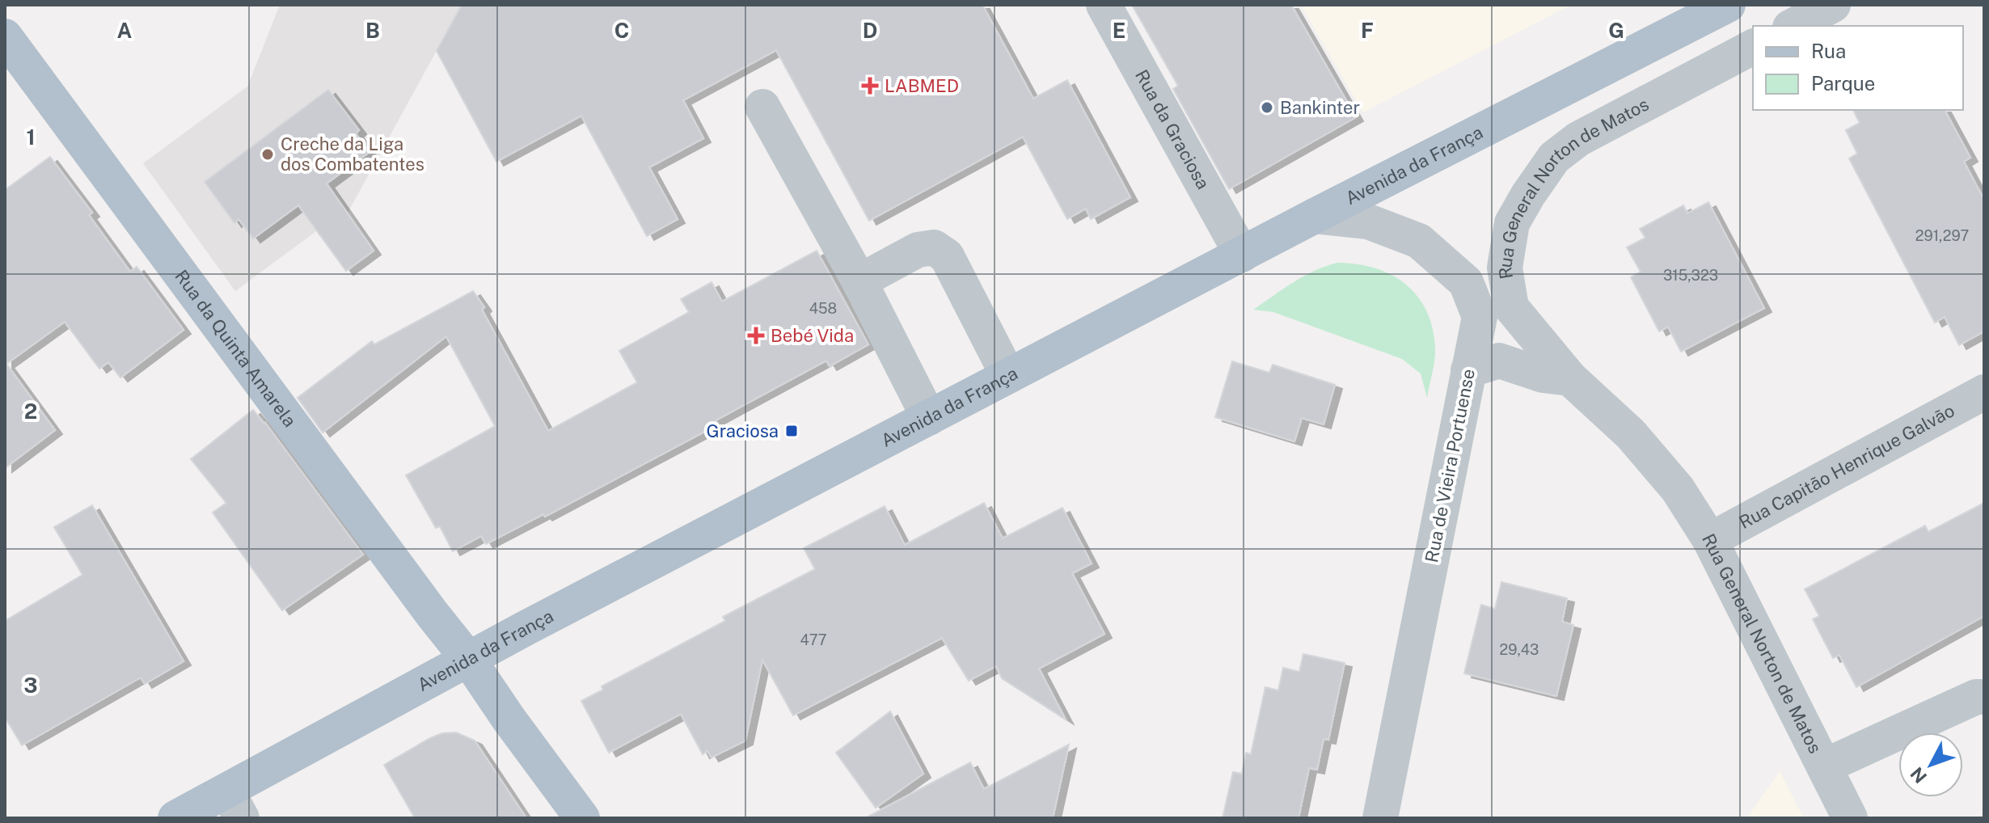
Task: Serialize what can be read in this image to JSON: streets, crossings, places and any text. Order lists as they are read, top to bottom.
{
  "streets": {
    "main road": ["Avenida da França", "Rua da Quinta Amarela"],
    "street": [
      "Rua da Graciosa",
      "Rua General Norton de Matos",
      "Rua de Vieira Portuense",
      "Rua Capitão Henrique Galvão"
    ]
  },
  "crossings": [
    ["Rua da Graciosa", "Avenida da França"],
    ["Avenida da França", "Rua da Quinta Amarela"],
    ["Avenida da França", "Rua de Vieira Portuense"],
    ["Rua General Norton de Matos", "Rua Capitão Henrique Galvão"]
  ],
  "places": {
    "health": ["LABMED", "Bebé Vida"],
    "other": ["Bankinter", "Creche da Liga dos Combatentes"],
    "transit": ["Graciosa"]
  },
  "house_numbers": [
    "291,297",
    "315,323",
    "458",
    "477",
    "29,43"
  ],
  "legend": ["Rua", "Parque"],
  "north": "bottom left",
  "grid": {
    "columns": [
      "A",
      "B",
      "C",
      "D",
      "E",
      "F",
      "G"
    ],
    "rows": ["1", "2", "3"]
  }
}
